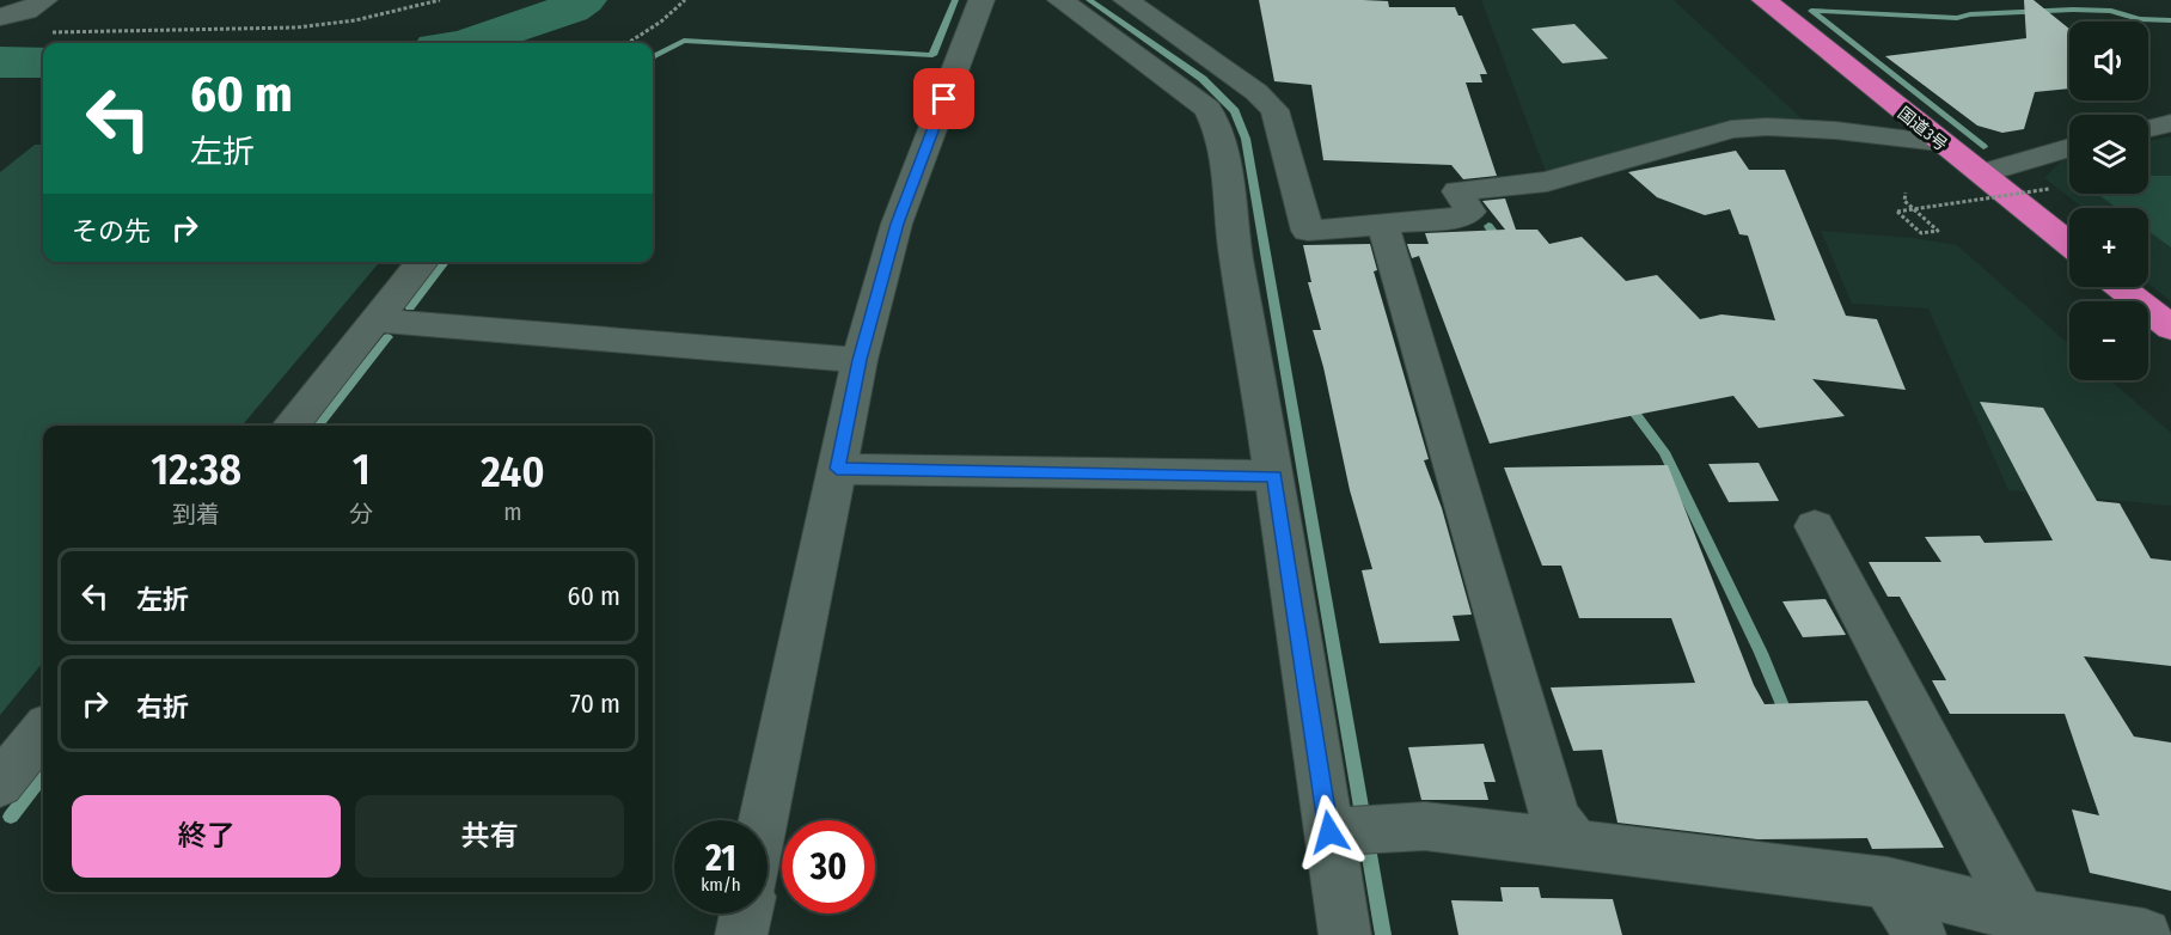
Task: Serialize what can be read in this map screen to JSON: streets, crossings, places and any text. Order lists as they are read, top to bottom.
{
  "streets": {
    "highway": ["国道3号"]
  },
  "page": {
    "map_buttons": ["+", "−"],
    "turn": ["60 m", "左折"],
    "then": "その先",
    "eta": [
      "12:38",
      "到着",
      "1",
      "分",
      "240",
      "m"
    ],
    "list": [
      {
        "name": "左折",
        "value": "60 m"
      },
      {
        "name": "右折",
        "value": "70 m"
      }
    ],
    "buttons": ["終了", "共有"],
    "speed": "21 km/h",
    "limit": "30"
  }
}
